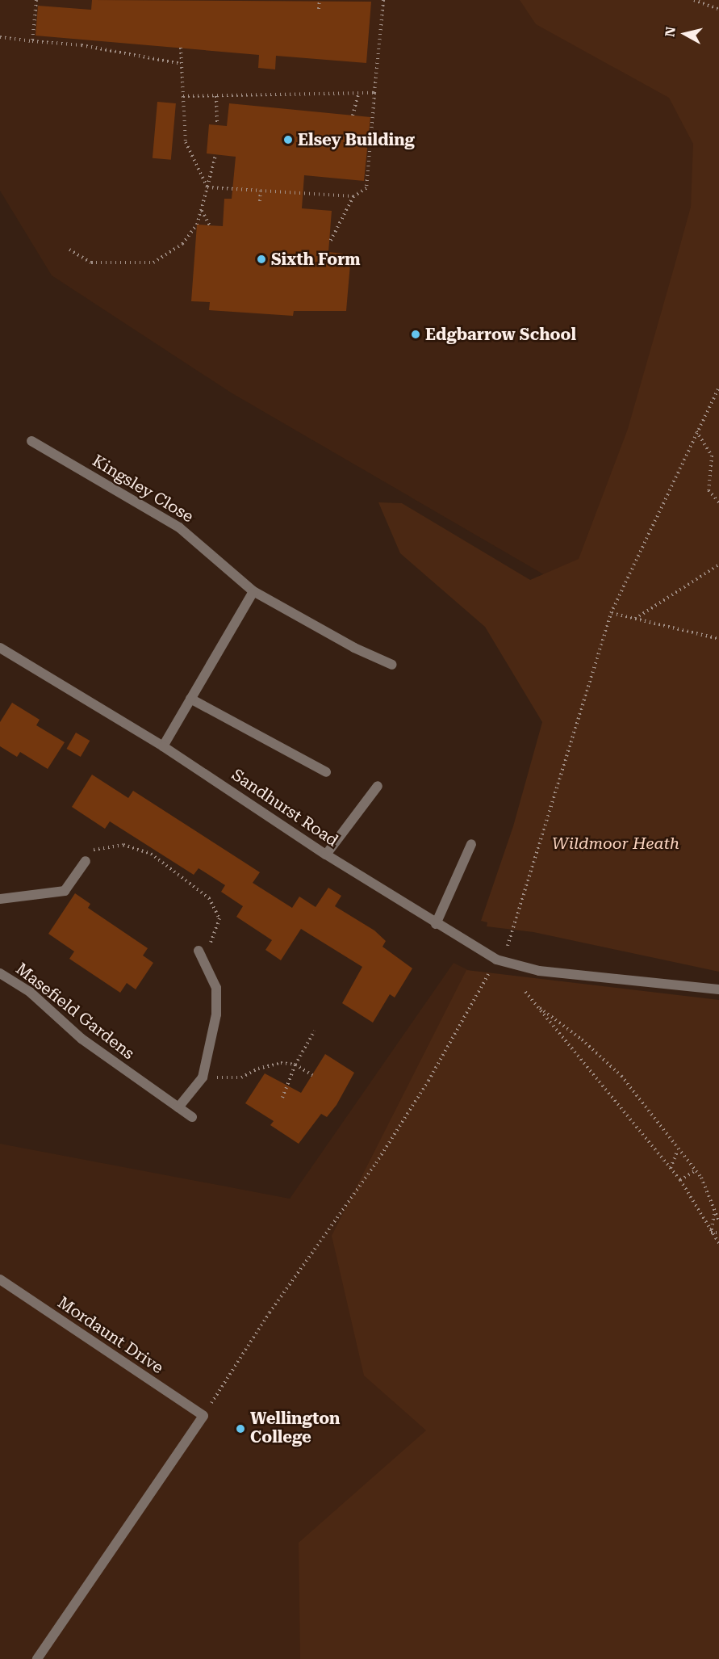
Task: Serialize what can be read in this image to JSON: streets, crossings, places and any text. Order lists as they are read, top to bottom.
{
  "streets": {
    "street": [
      "Kingsley Close",
      "Sandhurst Road",
      "Masefield Gardens",
      "Mordaunt Drive"
    ]
  },
  "parks": ["Wildmoor Heath"],
  "places": [
    "Elsey Building",
    "Sixth Form",
    "Edgbarrow School",
    "Wellington College"
  ],
  "north": "left"
}
